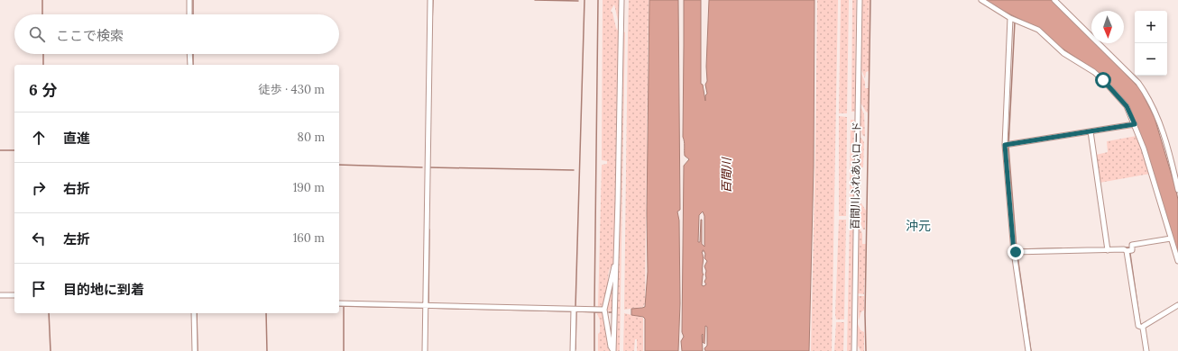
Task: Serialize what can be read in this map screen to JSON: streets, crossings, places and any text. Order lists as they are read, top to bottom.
{
  "streets": {
    "street": ["百間川ふれあいロード"]
  },
  "districts": ["沖元"],
  "water": ["百間川"],
  "north": "bottom",
  "page": {
    "map_buttons": ["+", "−"],
    "search": "ここで検索",
    "heading": ["6 分", "徒歩 · 430 m"],
    "list": [
      ["直進", "80 m"],
      ["右折", "190 m"],
      ["左折", "160 m"],
      "目的地に到着"
    ]
  }
}
